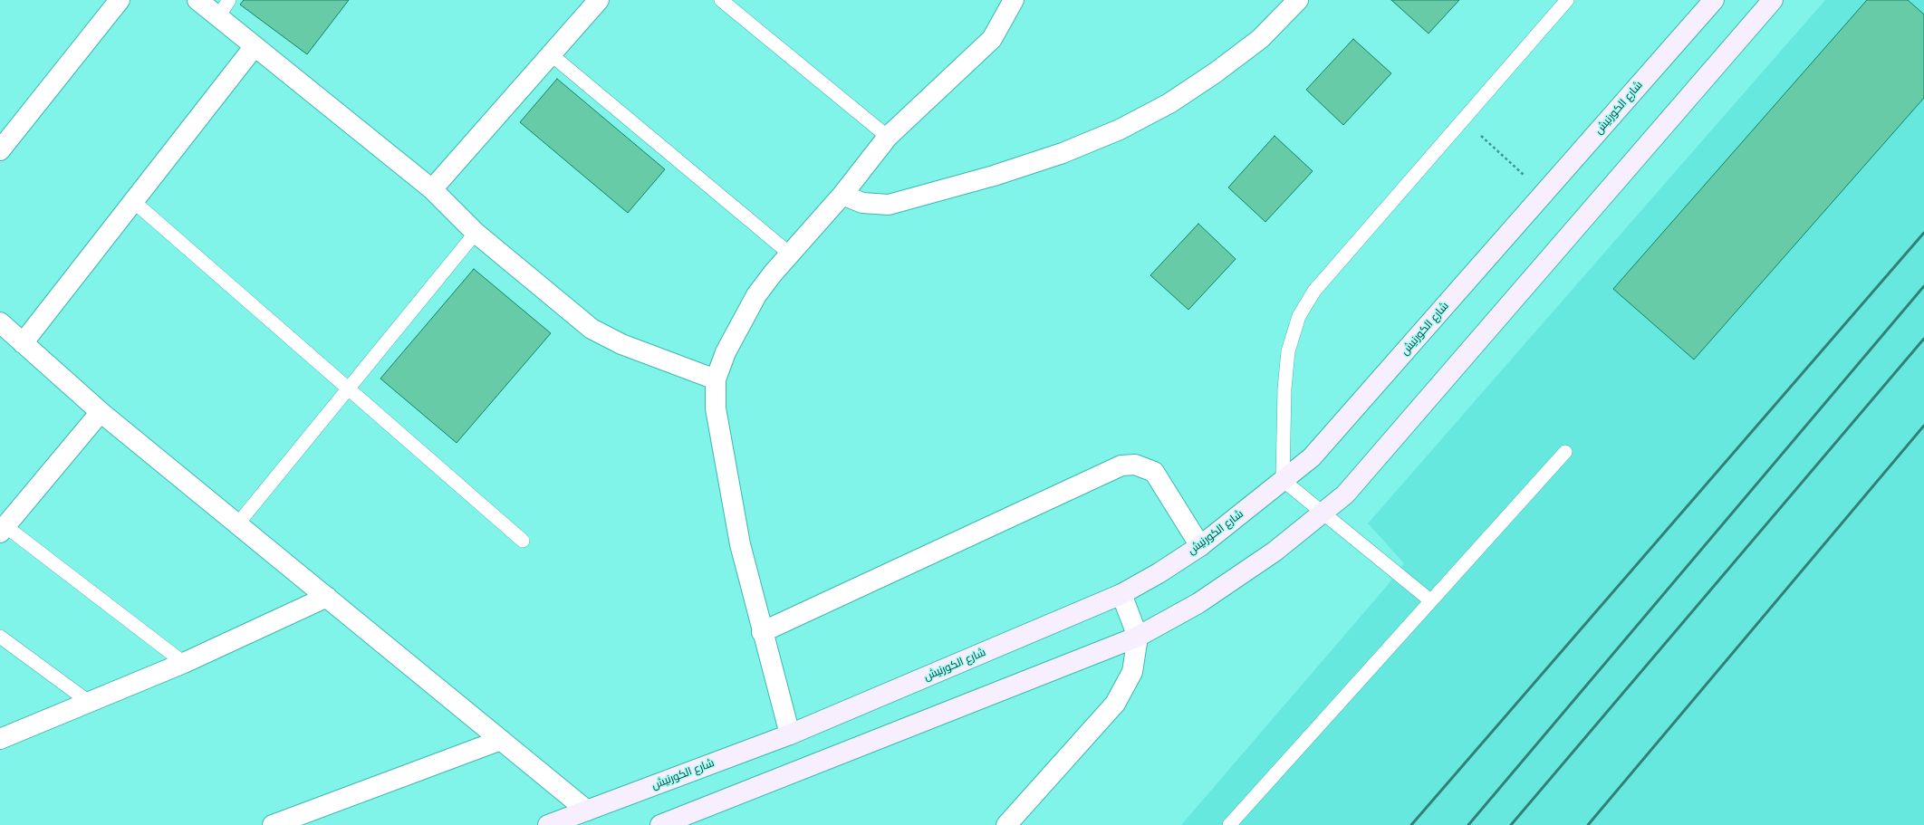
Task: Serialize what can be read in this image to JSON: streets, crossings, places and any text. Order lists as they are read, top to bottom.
{
  "streets": {
    "street": ["شارع الكورنيش"]
  }
}
